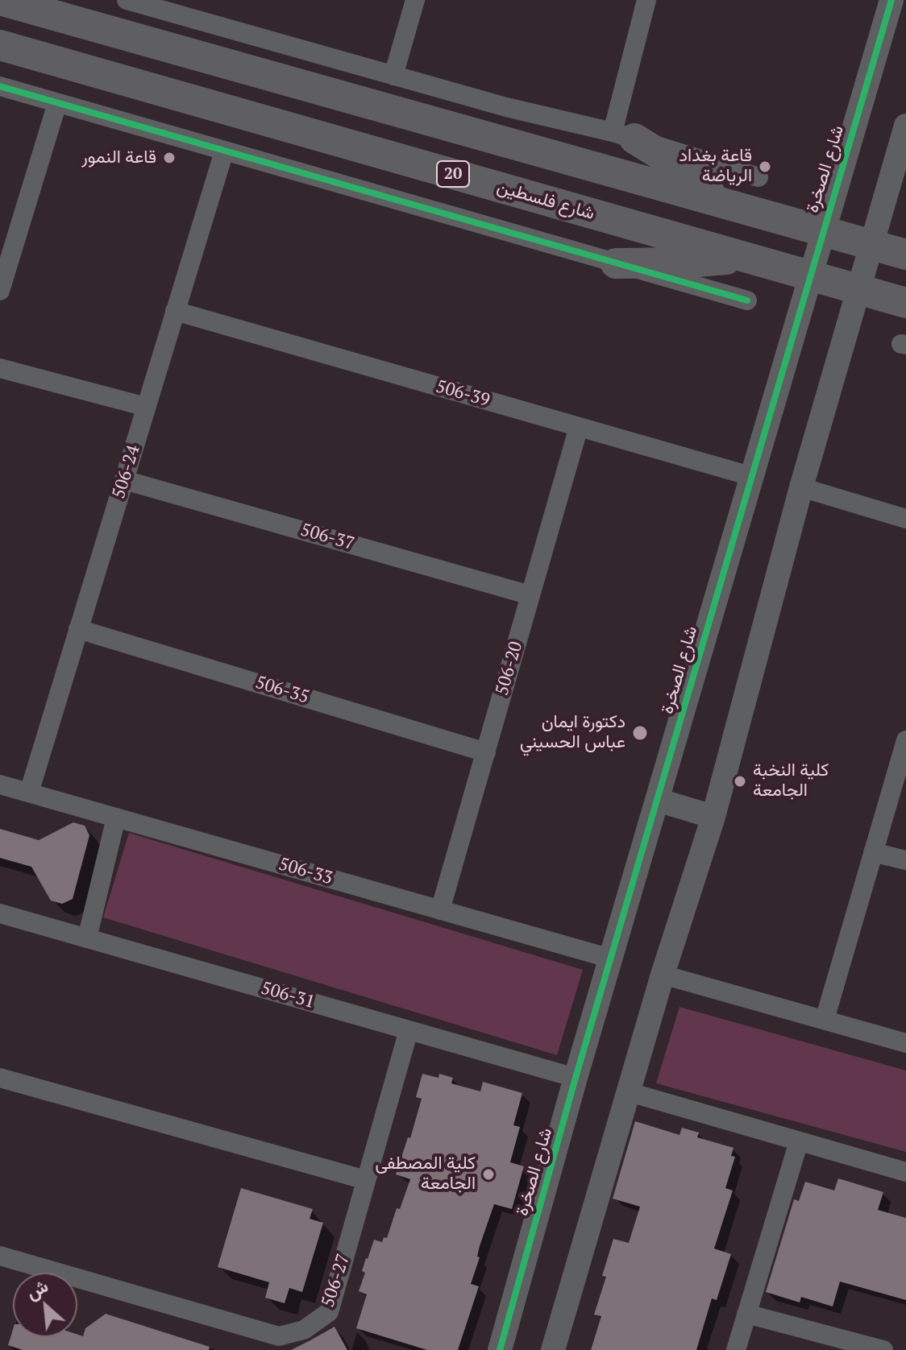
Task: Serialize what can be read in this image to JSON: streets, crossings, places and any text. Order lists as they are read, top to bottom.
{
  "streets": {
    "main road": ["20", "شارع فلسطين"],
    "street": [
      "شارع الصخرة",
      "506-39",
      "506-24",
      "506-37",
      "506-20",
      "506-35",
      "506-33",
      "506-31",
      "506-27"
    ]
  },
  "crossings": [
    ["شارع الصخرة", "شارع فلسطين"],
    ["شارع الصخرة", "506-39"],
    ["شارع الصخرة", "506-33"],
    ["شارع الصخرة", "506-31"],
    ["506-39", "506-24"],
    ["506-39", "506-20"],
    ["506-24", "506-37"],
    ["506-24", "506-35"],
    ["506-24", "506-33"],
    ["506-37", "506-20"],
    ["506-20", "506-35"],
    ["506-20", "506-33"],
    ["506-31", "506-27"]
  ],
  "places": [
    "قاعة النمور",
    "قاعة بغداد الرياضة",
    "دكتورة ايمان عباس الحسيني",
    "كلية النخبة الجامعة",
    "كلية المصطفى الجامعة"
  ],
  "north": "top left"
}
